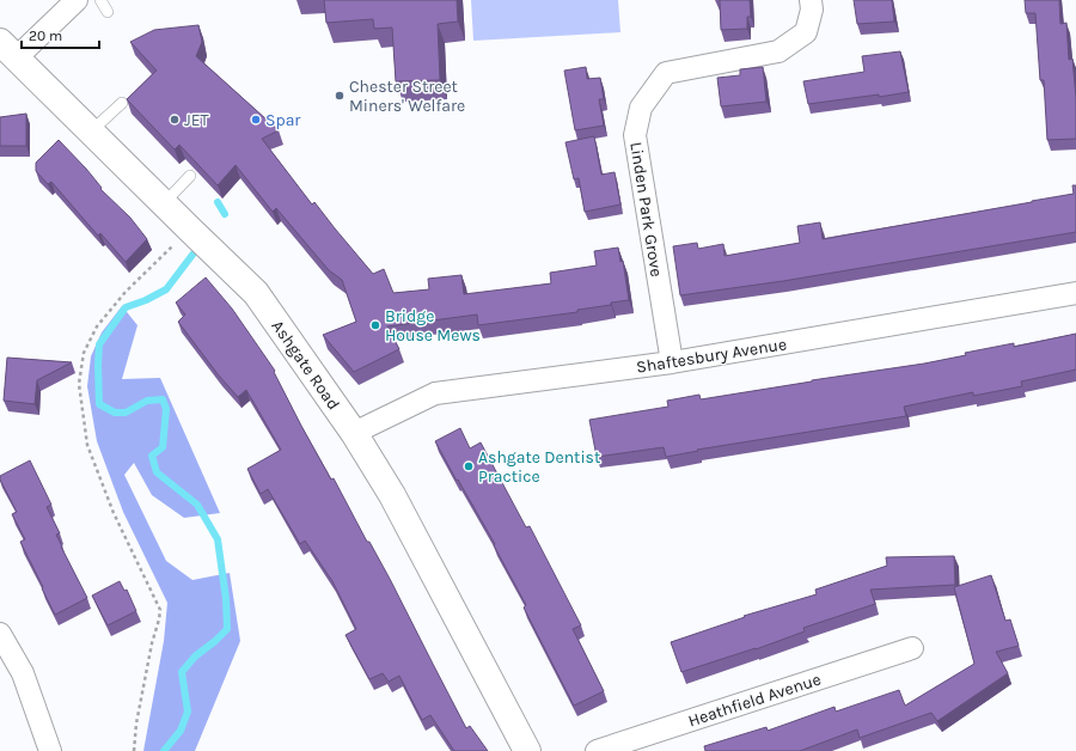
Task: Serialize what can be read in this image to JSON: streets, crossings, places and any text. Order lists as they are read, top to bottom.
{
  "streets": {
    "street": [
      "Linden Park Grove",
      "Shaftesbury Avenue",
      "Ashgate Road",
      "Heathfield Avenue"
    ]
  },
  "crossings": [
    ["Linden Park Grove", "Shaftesbury Avenue"],
    ["Shaftesbury Avenue", "Ashgate Road"]
  ],
  "places": [
    "Chester Street Miners' Welfare",
    "JET",
    "Spar",
    "Bridge House Mews",
    "Ashgate Dentist Practice"
  ],
  "scale_bar": "20 m"
}
